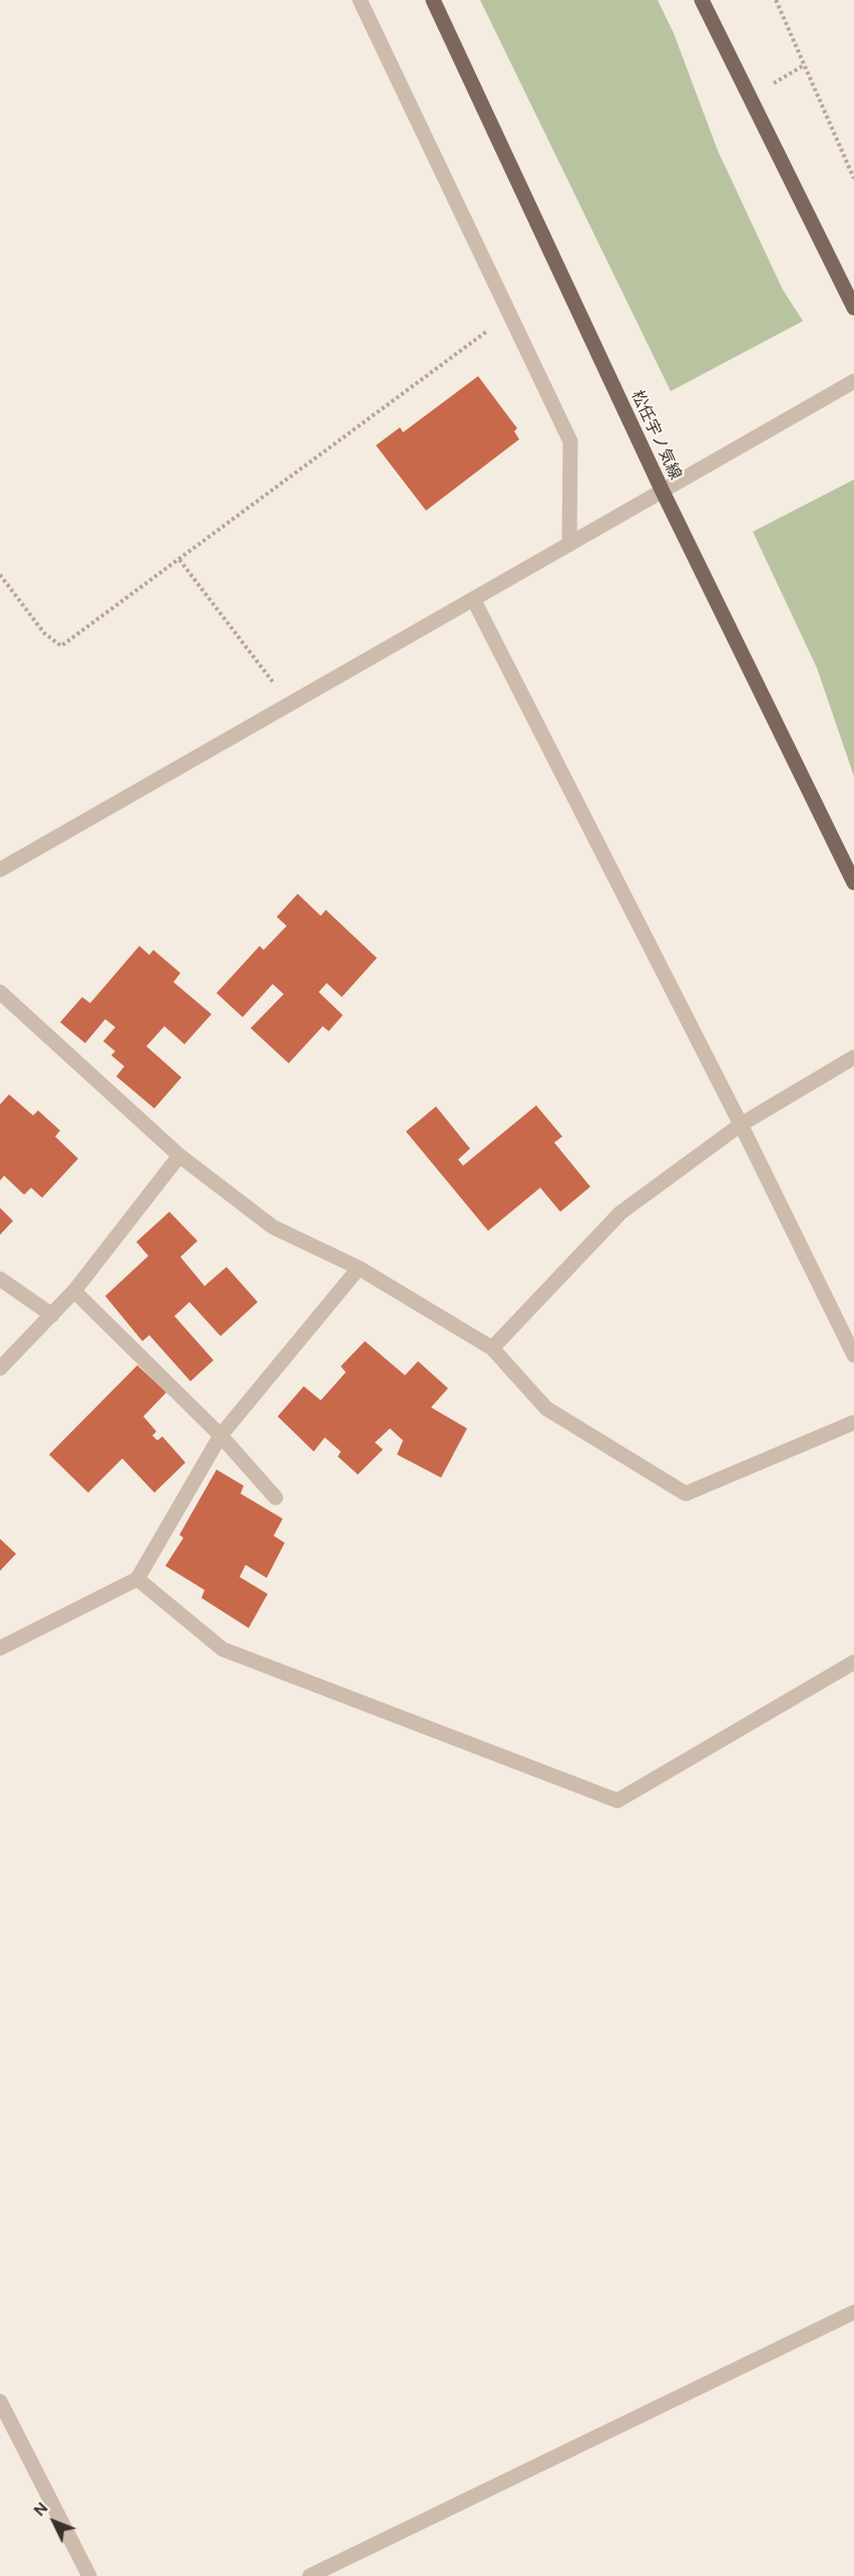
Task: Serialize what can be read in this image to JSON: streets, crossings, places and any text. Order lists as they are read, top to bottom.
{
  "streets": {
    "main road": ["松任宇ノ気線"]
  },
  "north": "top left"
}
